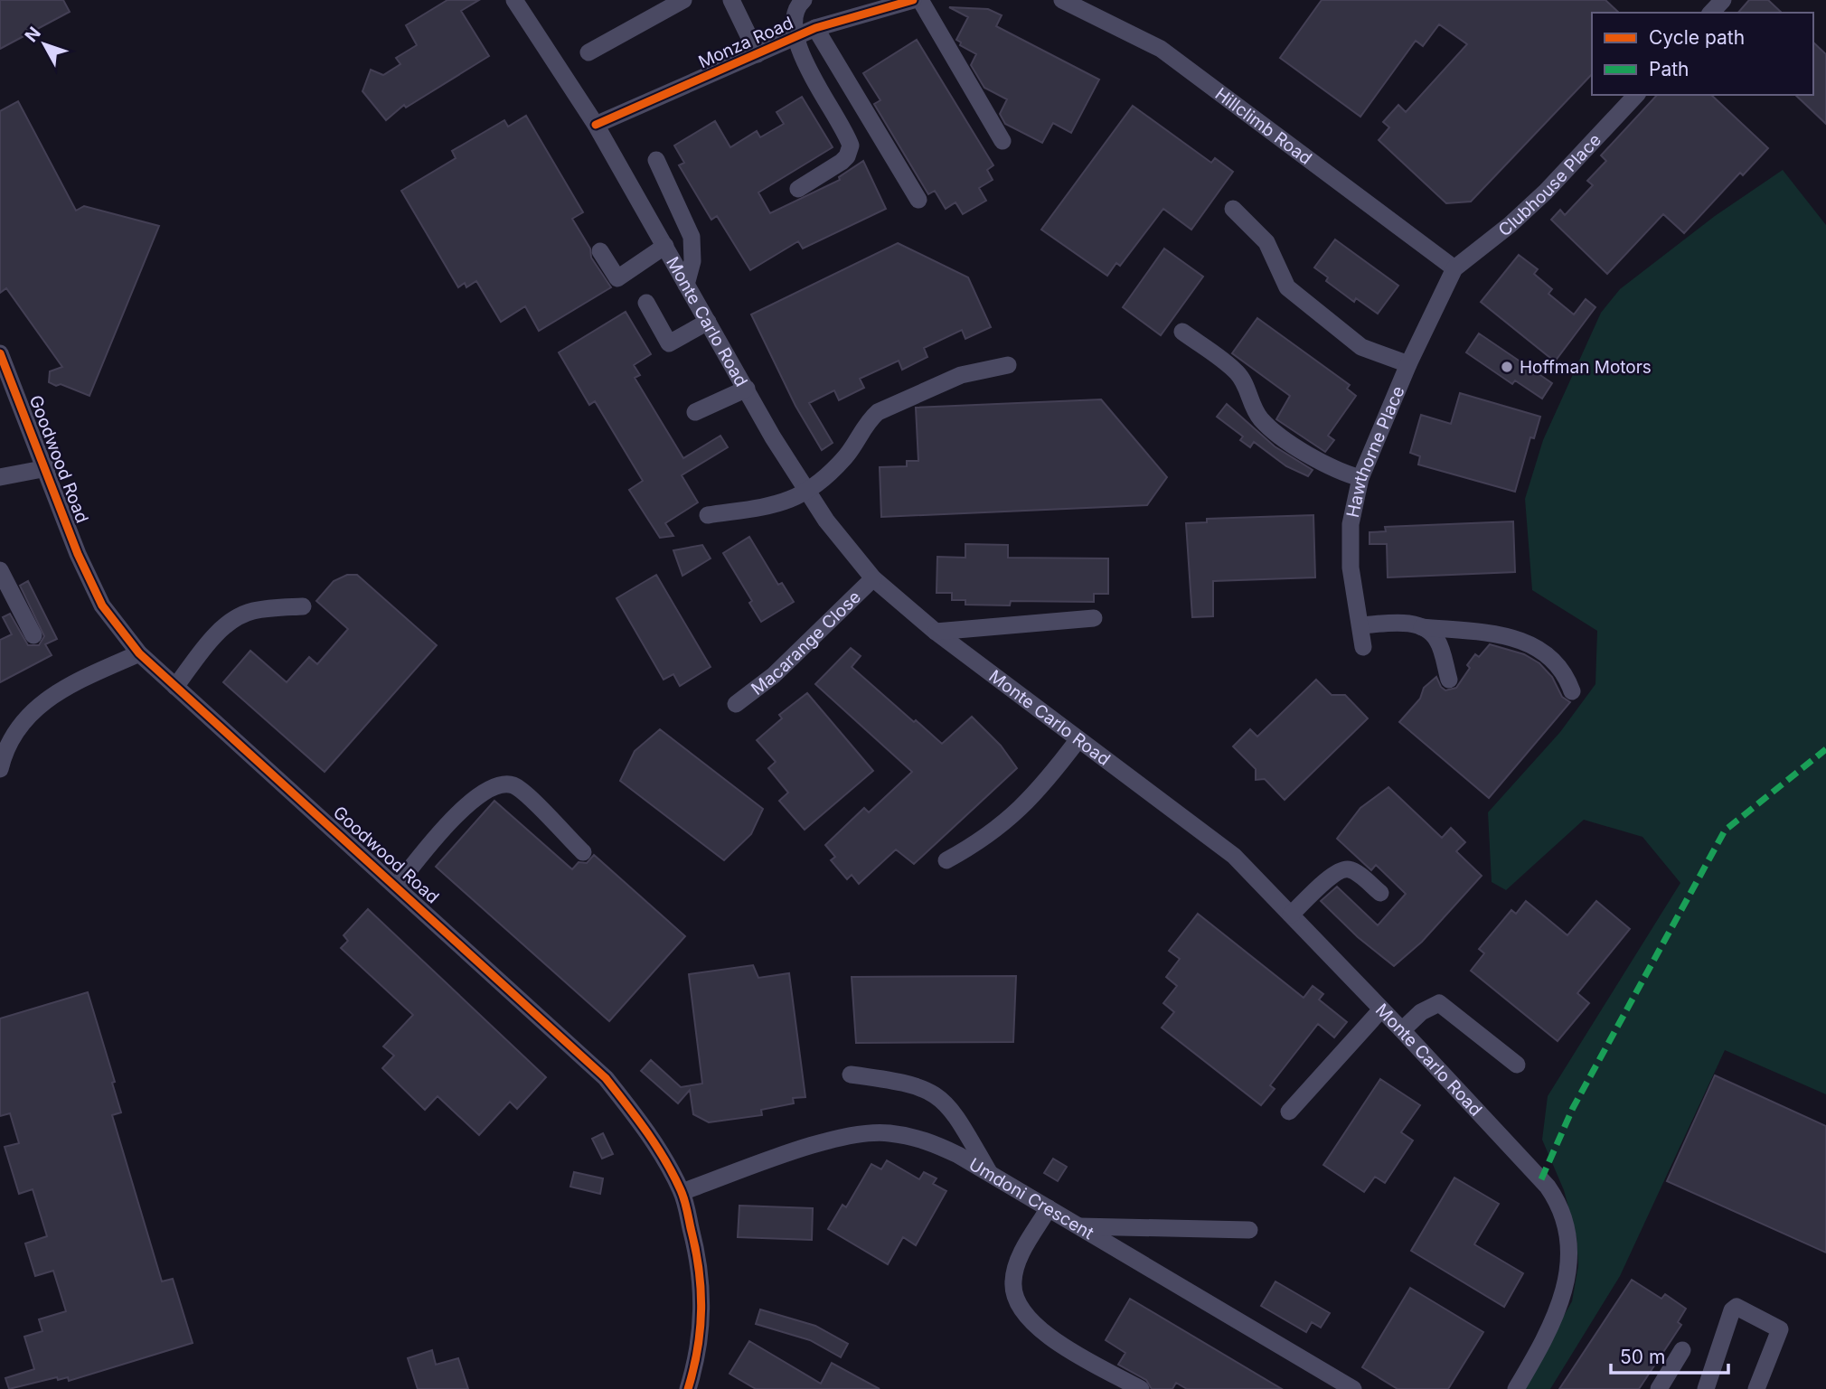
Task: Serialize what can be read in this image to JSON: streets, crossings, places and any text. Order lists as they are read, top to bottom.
{
  "streets": {
    "street": [
      "Monza Road",
      "Hillclimb Road",
      "Clubhouse Place",
      "Monte Carlo Road",
      "Hawthorne Place",
      "Goodwood Road",
      "Macarange Close",
      "Umdoni Crescent"
    ]
  },
  "crossings": [
    ["Monza Road", "Monte Carlo Road"],
    ["Hillclimb Road", "Clubhouse Place"],
    ["Hillclimb Road", "Hawthorne Place"],
    ["Clubhouse Place", "Hawthorne Place"],
    ["Monte Carlo Road", "Macarange Close"],
    ["Goodwood Road", "Umdoni Crescent"]
  ],
  "places": ["Hoffman Motors"],
  "legend": ["Cycle path", "Path"],
  "scale_bar": "50 m",
  "north": "top left"
}
